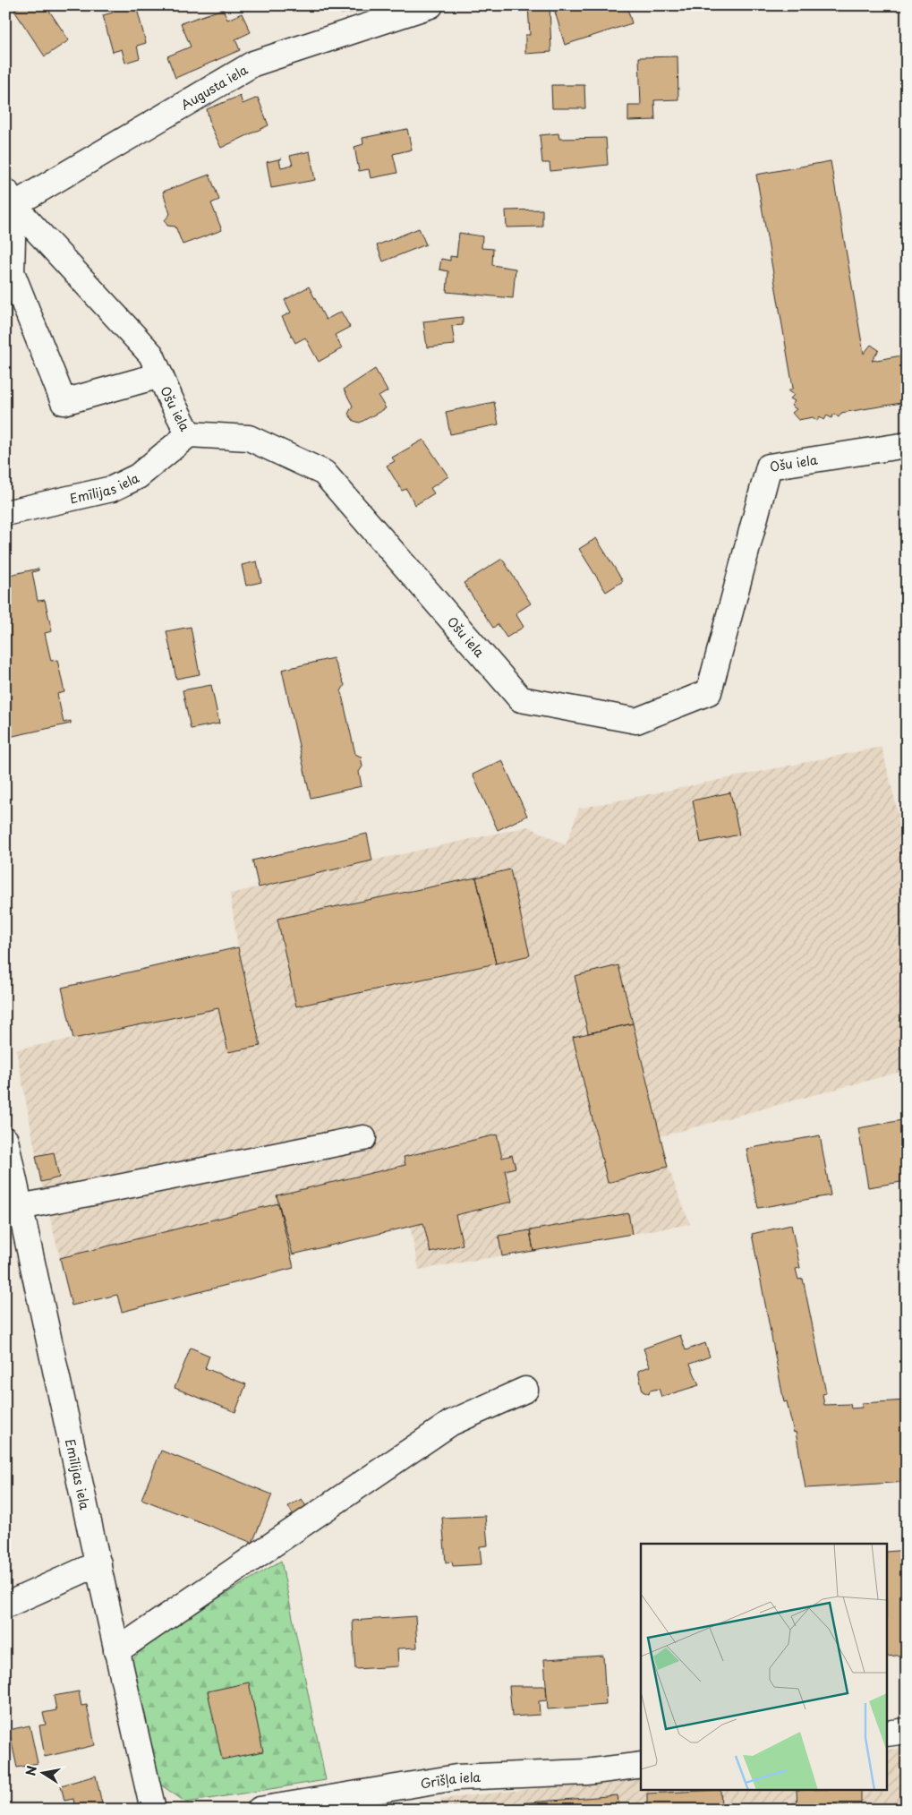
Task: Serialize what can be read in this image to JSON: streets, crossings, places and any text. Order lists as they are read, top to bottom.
{
  "streets": {
    "street": [
      "Augusta iela",
      "Ošu iela",
      "Emīlijas iela",
      "Grīšļa iela"
    ]
  },
  "crossings": [
    ["Augusta iela", "Ošu iela"],
    ["Ošu iela", "Emīlijas iela"]
  ],
  "north": "left"
}
